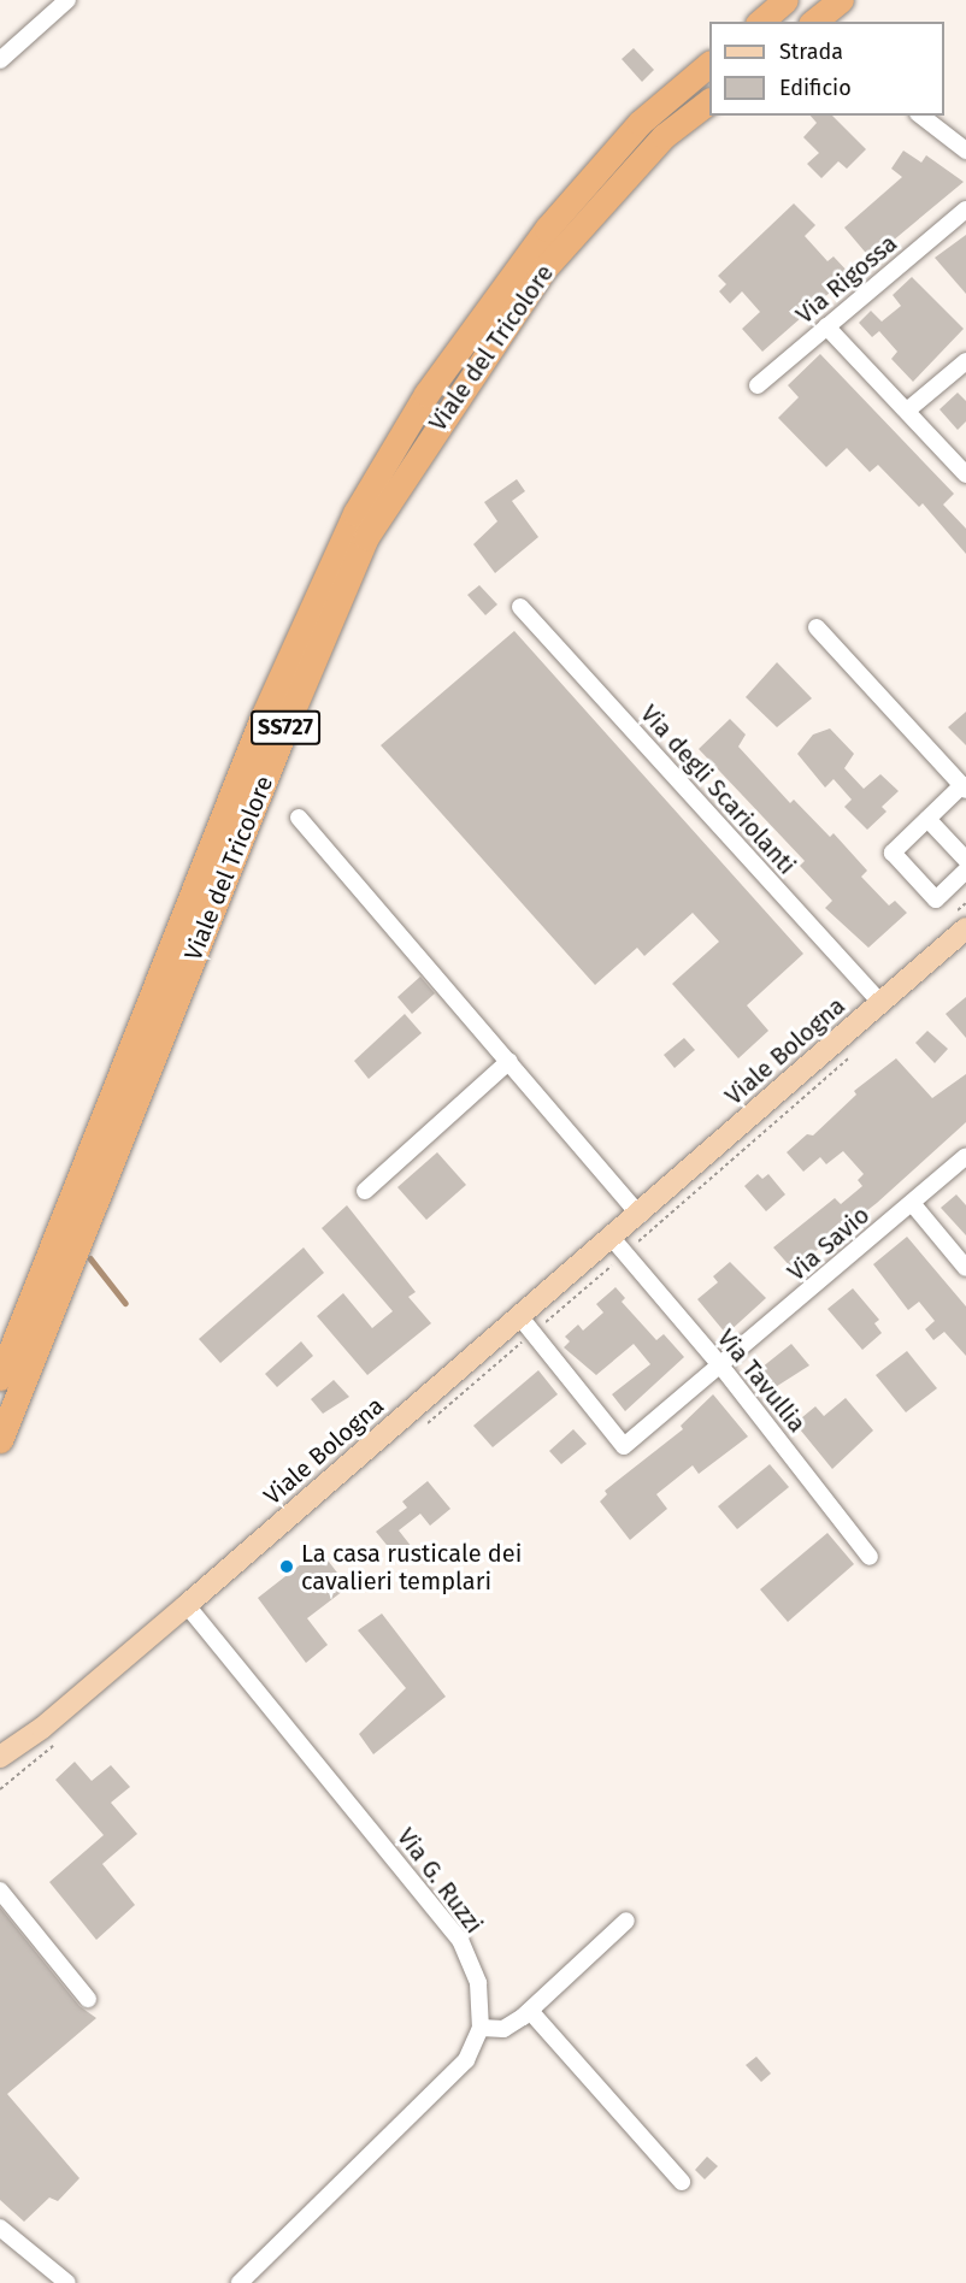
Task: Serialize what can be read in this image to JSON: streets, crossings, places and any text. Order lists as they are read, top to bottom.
{
  "streets": {
    "highway": ["Viale del Tricolore", "SS727"],
    "main road": ["Viale Bologna"],
    "street": [
      "Via Rigossa",
      "Via degli Scariolanti",
      "Via Savio",
      "Via Tavullia",
      "Via G. Ruzzi"
    ]
  },
  "crossings": [
    ["Via degli Scariolanti", "Viale Bologna"],
    ["Viale Bologna", "Via Savio"],
    ["Viale Bologna", "Via Tavullia"],
    ["Viale Bologna", "Via G. Ruzzi"],
    ["Via Savio", "Via Tavullia"]
  ],
  "places": ["La casa rusticale dei cavalieri templari"],
  "legend": ["Strada", "Edificio"]
}
